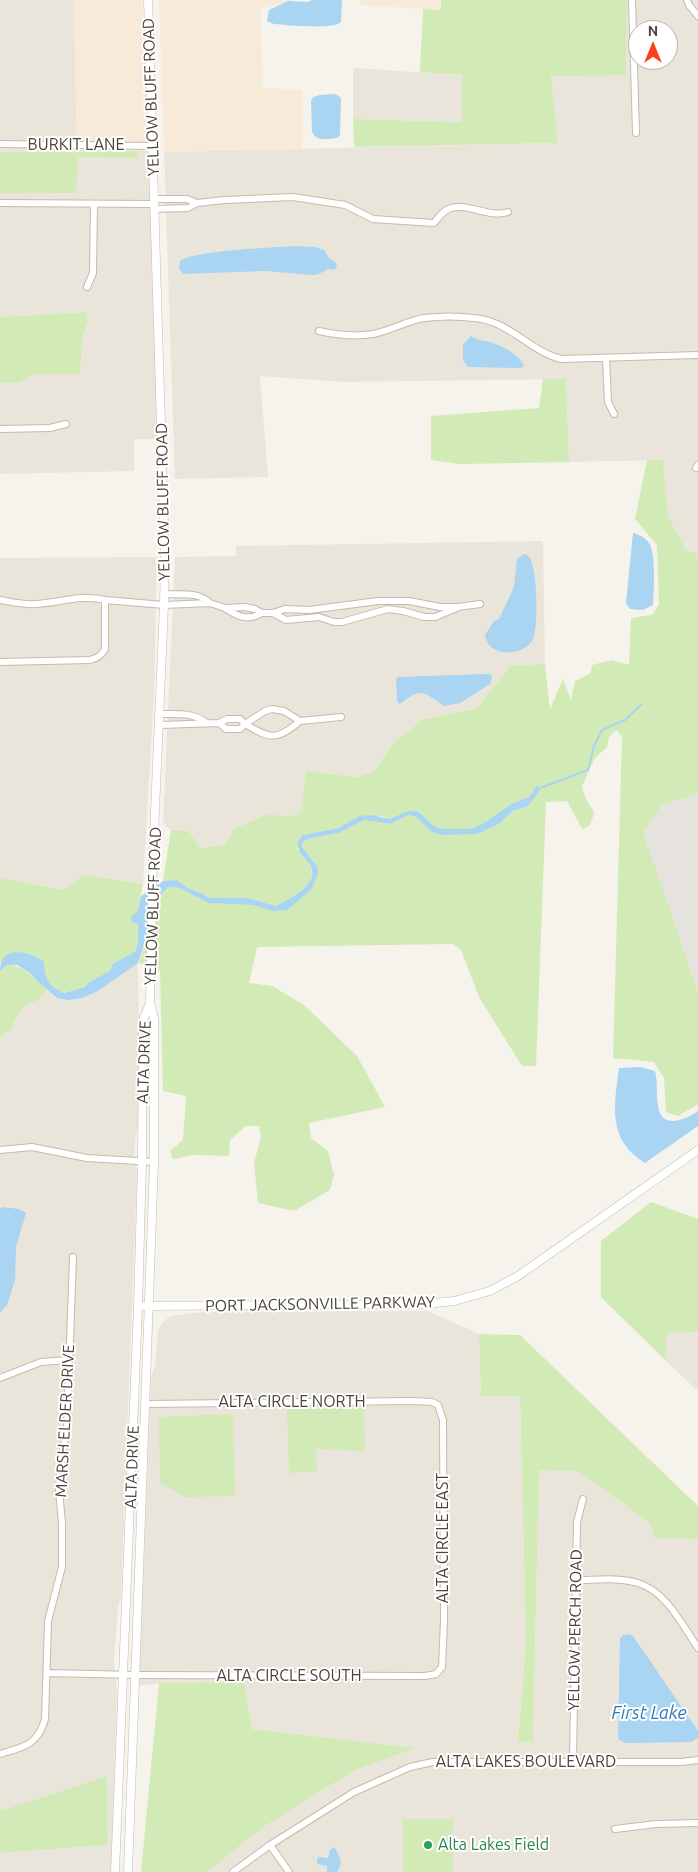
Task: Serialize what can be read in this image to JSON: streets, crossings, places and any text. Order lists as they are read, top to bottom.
{
  "streets": {
    "street": [
      "YELLOW BLUFF ROAD",
      "BURKIT LANE",
      "ALTA DRIVE",
      "PORT JACKSONVILLE PARKWAY",
      "ALTA CIRCLE NORTH",
      "MARSH ELDER DRIVE",
      "ALTA CIRCLE EAST",
      "YELLOW PERCH ROAD",
      "ALTA CIRCLE SOUTH",
      "ALTA LAKES BOULEVARD"
    ]
  },
  "crossings": [
    ["YELLOW BLUFF ROAD", "BURKIT LANE"],
    ["YELLOW BLUFF ROAD", "ALTA DRIVE"],
    ["ALTA DRIVE", "PORT JACKSONVILLE PARKWAY"],
    ["ALTA DRIVE", "ALTA CIRCLE NORTH"],
    ["ALTA DRIVE", "ALTA CIRCLE SOUTH"],
    ["ALTA CIRCLE NORTH", "ALTA CIRCLE EAST"],
    ["MARSH ELDER DRIVE", "ALTA CIRCLE SOUTH"],
    ["ALTA CIRCLE EAST", "ALTA CIRCLE SOUTH"],
    ["YELLOW PERCH ROAD", "ALTA LAKES BOULEVARD"]
  ],
  "water": ["First Lake"],
  "places": ["Alta Lakes Field"],
  "north": "top"
}
